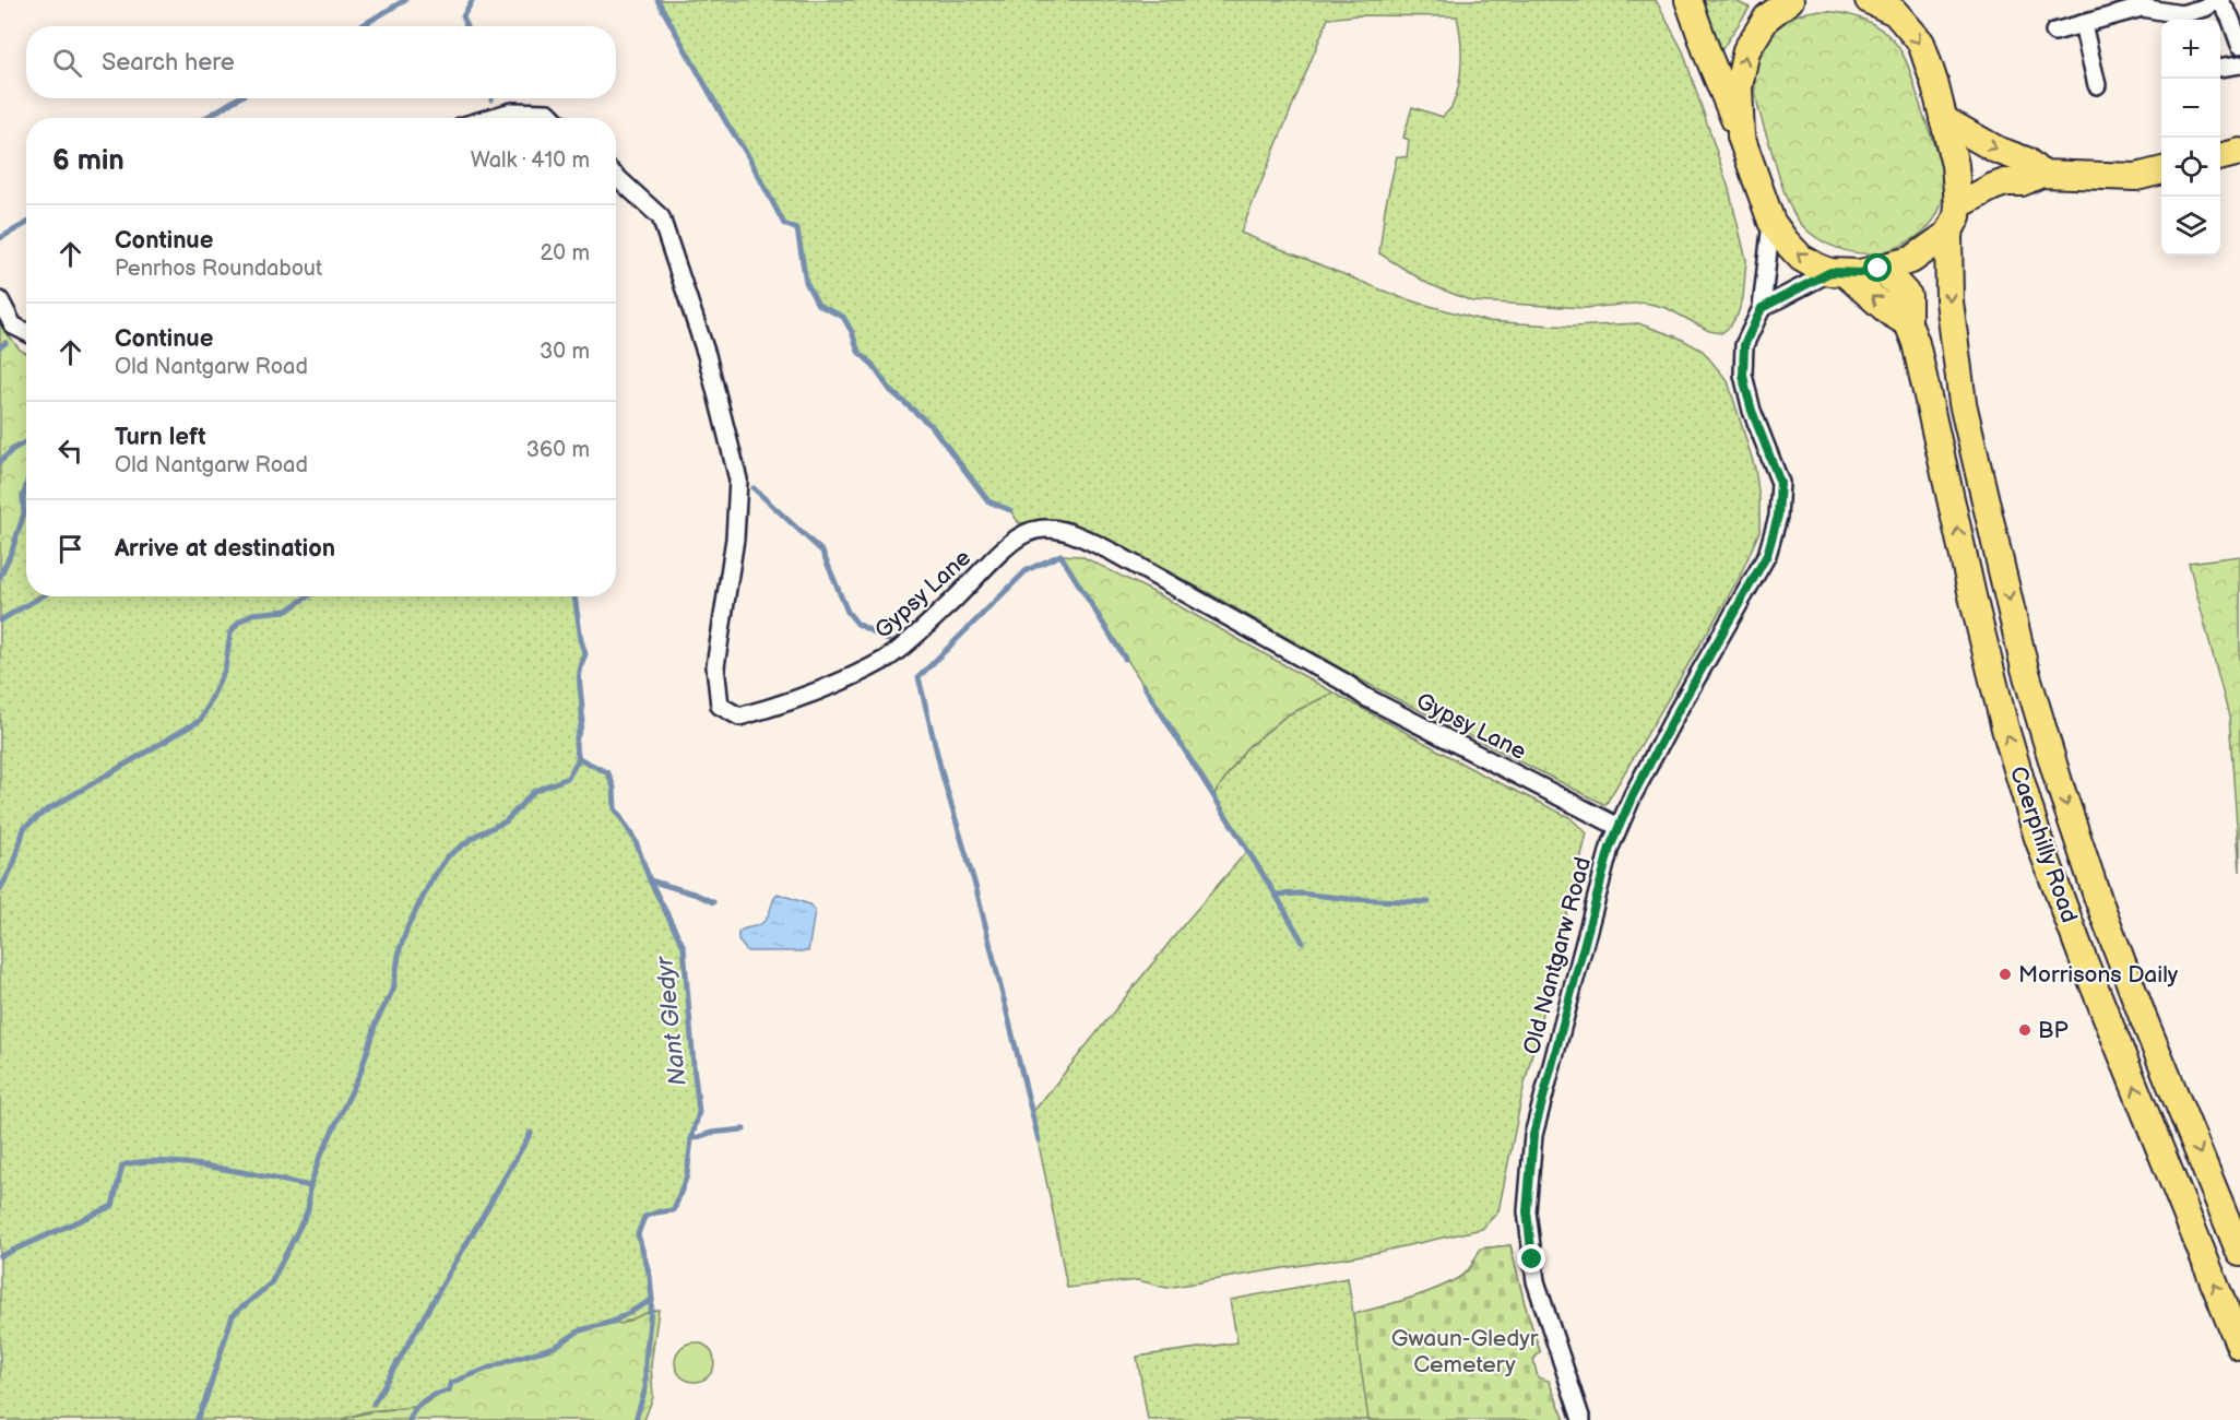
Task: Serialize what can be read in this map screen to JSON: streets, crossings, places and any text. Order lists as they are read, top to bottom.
{
  "streets": {
    "main road": ["Caerphilly Road"],
    "street": ["Gypsy Lane", "Old Nantgarw Road"]
  },
  "crossings": [
    ["Gypsy Lane", "Old Nantgarw Road"]
  ],
  "water": ["Nant Gledyr"],
  "parks": ["Gwaun-Gledyr Cemetery"],
  "places": ["Morrisons Daily", "BP"],
  "page": {
    "map_buttons": ["+", "−"],
    "search": "Search here",
    "heading": ["6 min", "Walk · 410 m"],
    "list": [
      ["Continue", "Penrhos Roundabout", "20 m"],
      ["Continue", "Old Nantgarw Road", "30 m"],
      ["Turn left", "Old Nantgarw Road", "360 m"],
      "Arrive at destination"
    ]
  }
}
